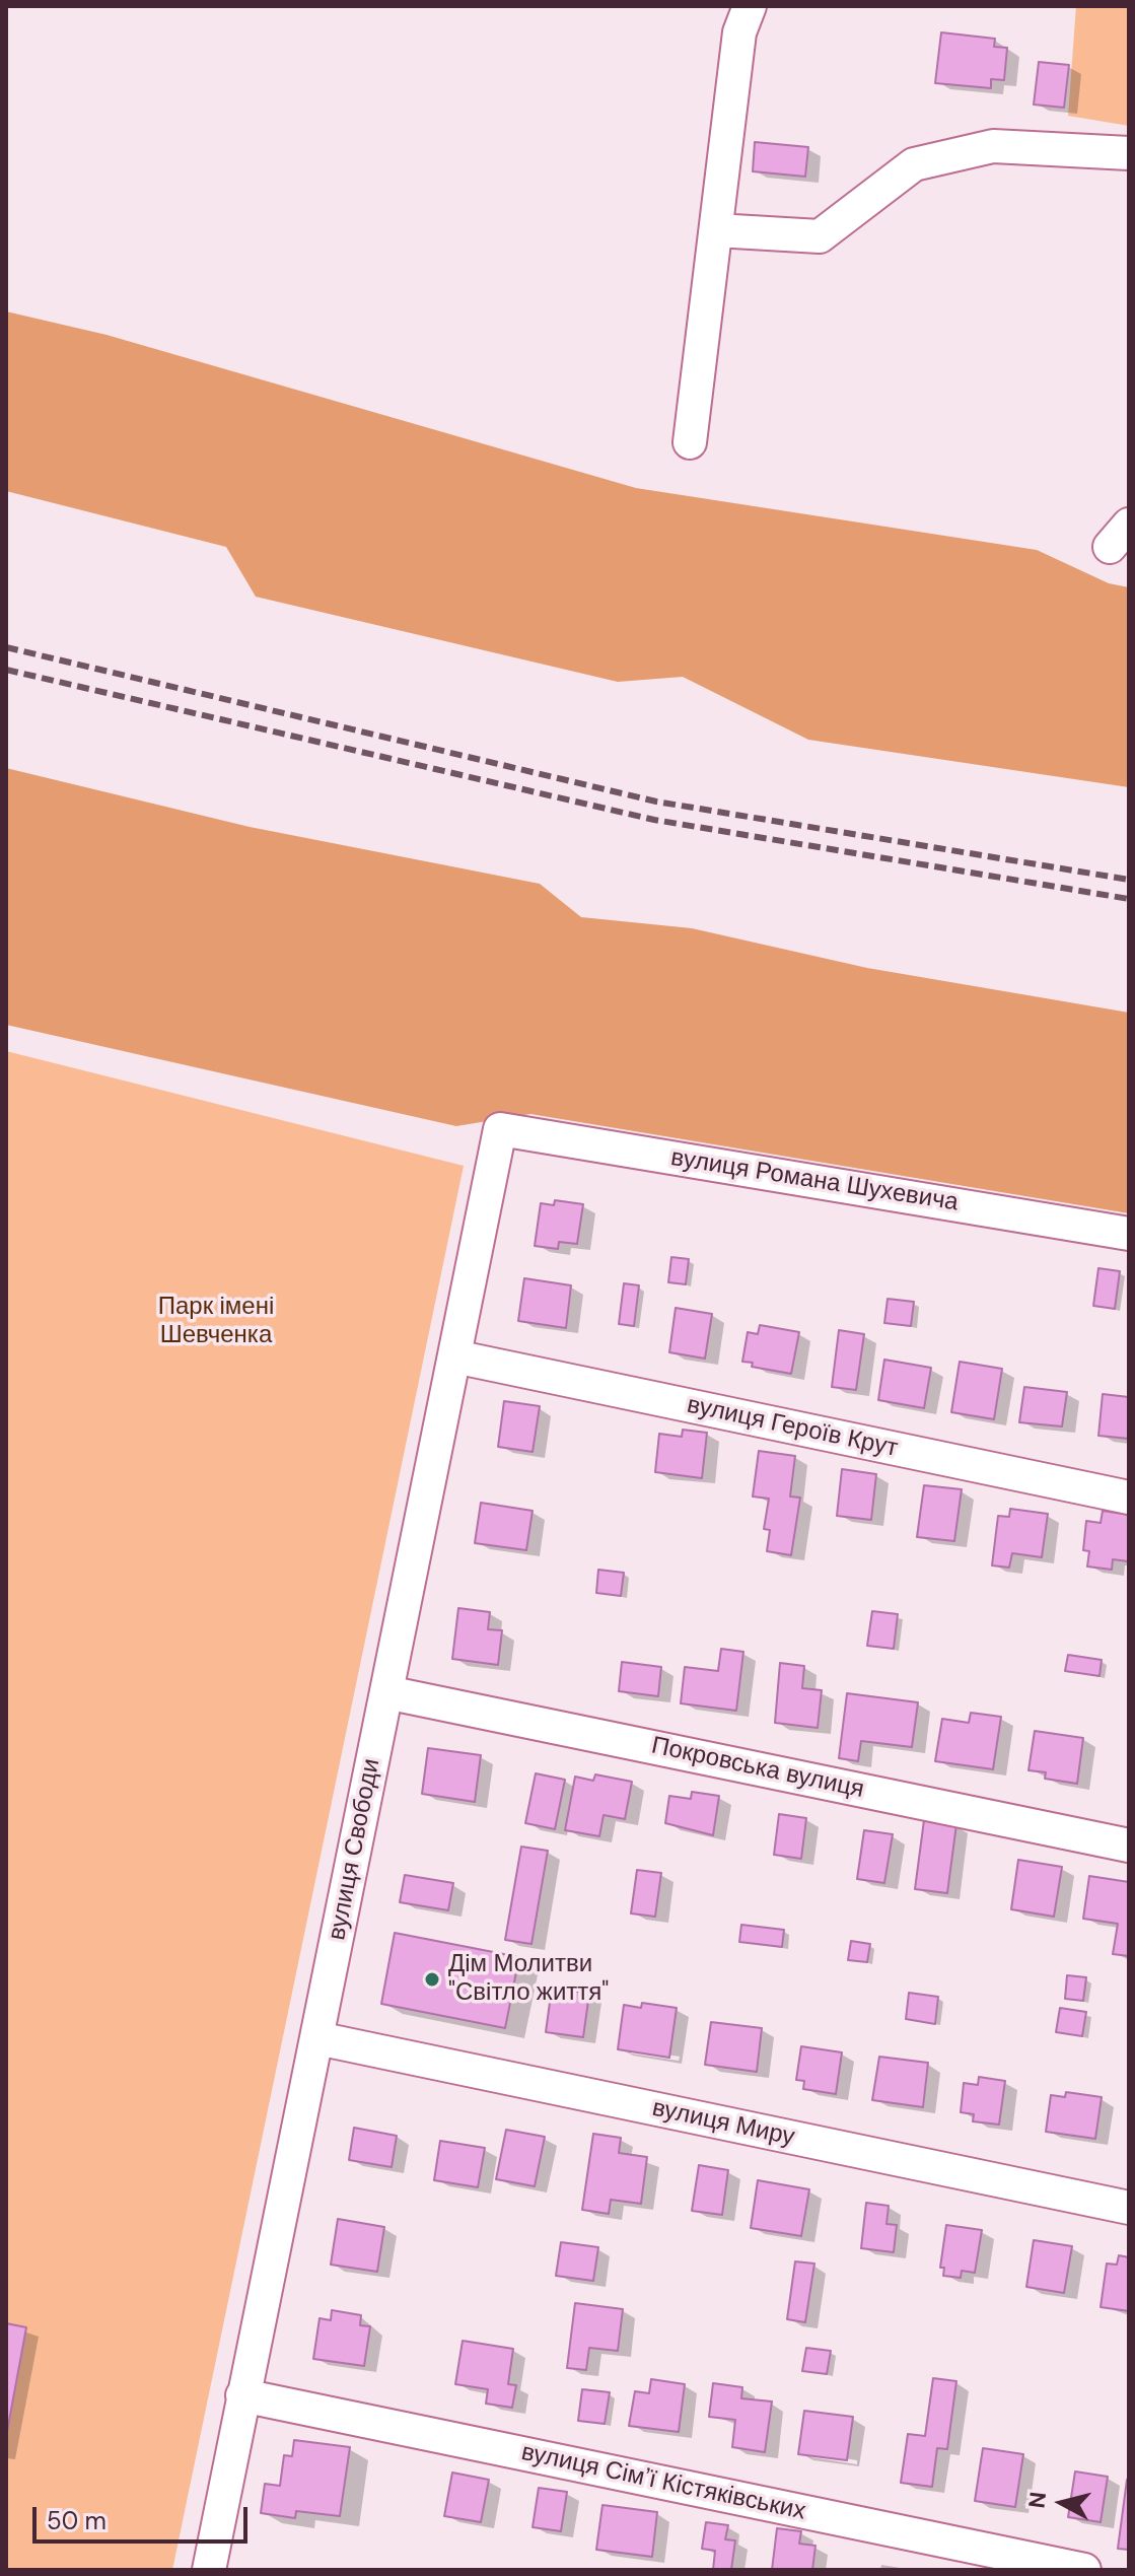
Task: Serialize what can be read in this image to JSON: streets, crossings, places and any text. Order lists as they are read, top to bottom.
{
  "streets": {
    "street": [
      "вулиця Романа Шухевича",
      "вулиця Героїв Крут",
      "Покровська вулиця",
      "вулиця Свободи",
      "вулиця Миру",
      "вулиця Сімʼї Кістяківських"
    ]
  },
  "crossings": [
    ["вулиця Романа Шухевича", "вулиця Свободи"],
    ["вулиця Героїв Крут", "вулиця Свободи"],
    ["Покровська вулиця", "вулиця Свободи"],
    ["вулиця Свободи", "вулиця Миру"],
    ["вулиця Свободи", "вулиця Сімʼї Кістяківських"]
  ],
  "parks": ["Парк імені Шевченка"],
  "places": ["Дім Молитви \"Світло життя\""],
  "scale_bar": "50 m",
  "north": "left"
}
